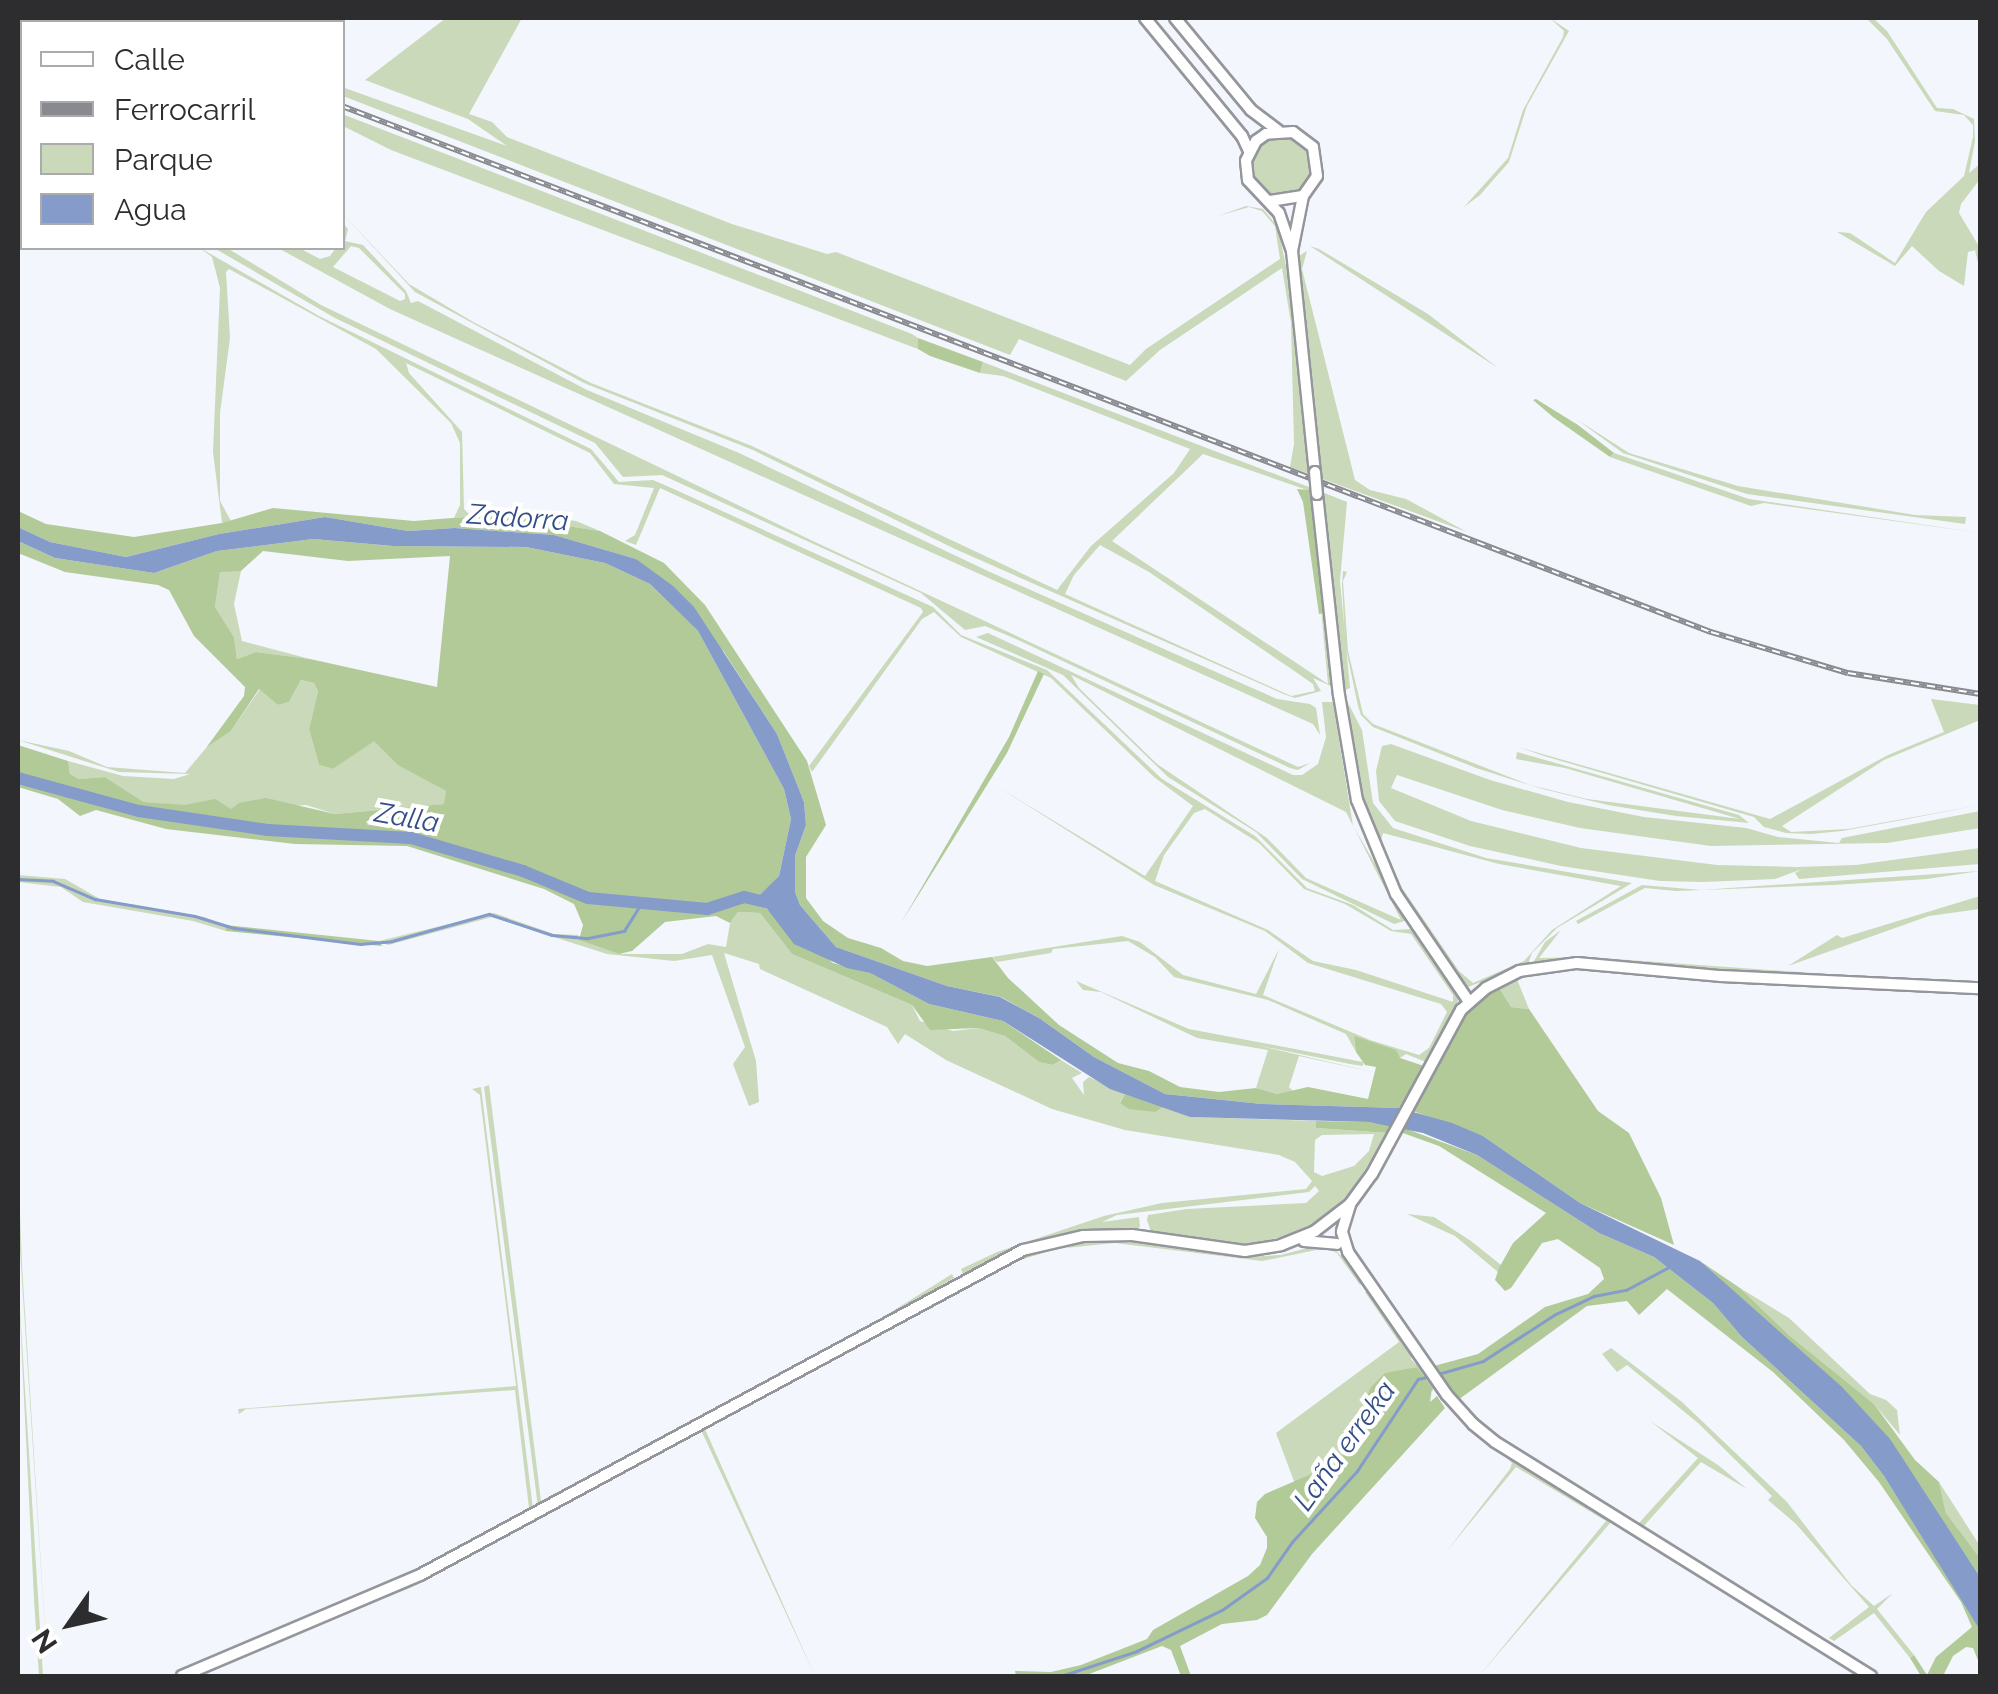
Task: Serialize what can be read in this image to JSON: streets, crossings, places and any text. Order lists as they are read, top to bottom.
{
  "water": ["Zadorra", "Zalla", "Laña erreka"],
  "legend": [
    "Calle",
    "Ferrocarril",
    "Parque",
    "Agua"
  ],
  "north": "bottom left"
}
